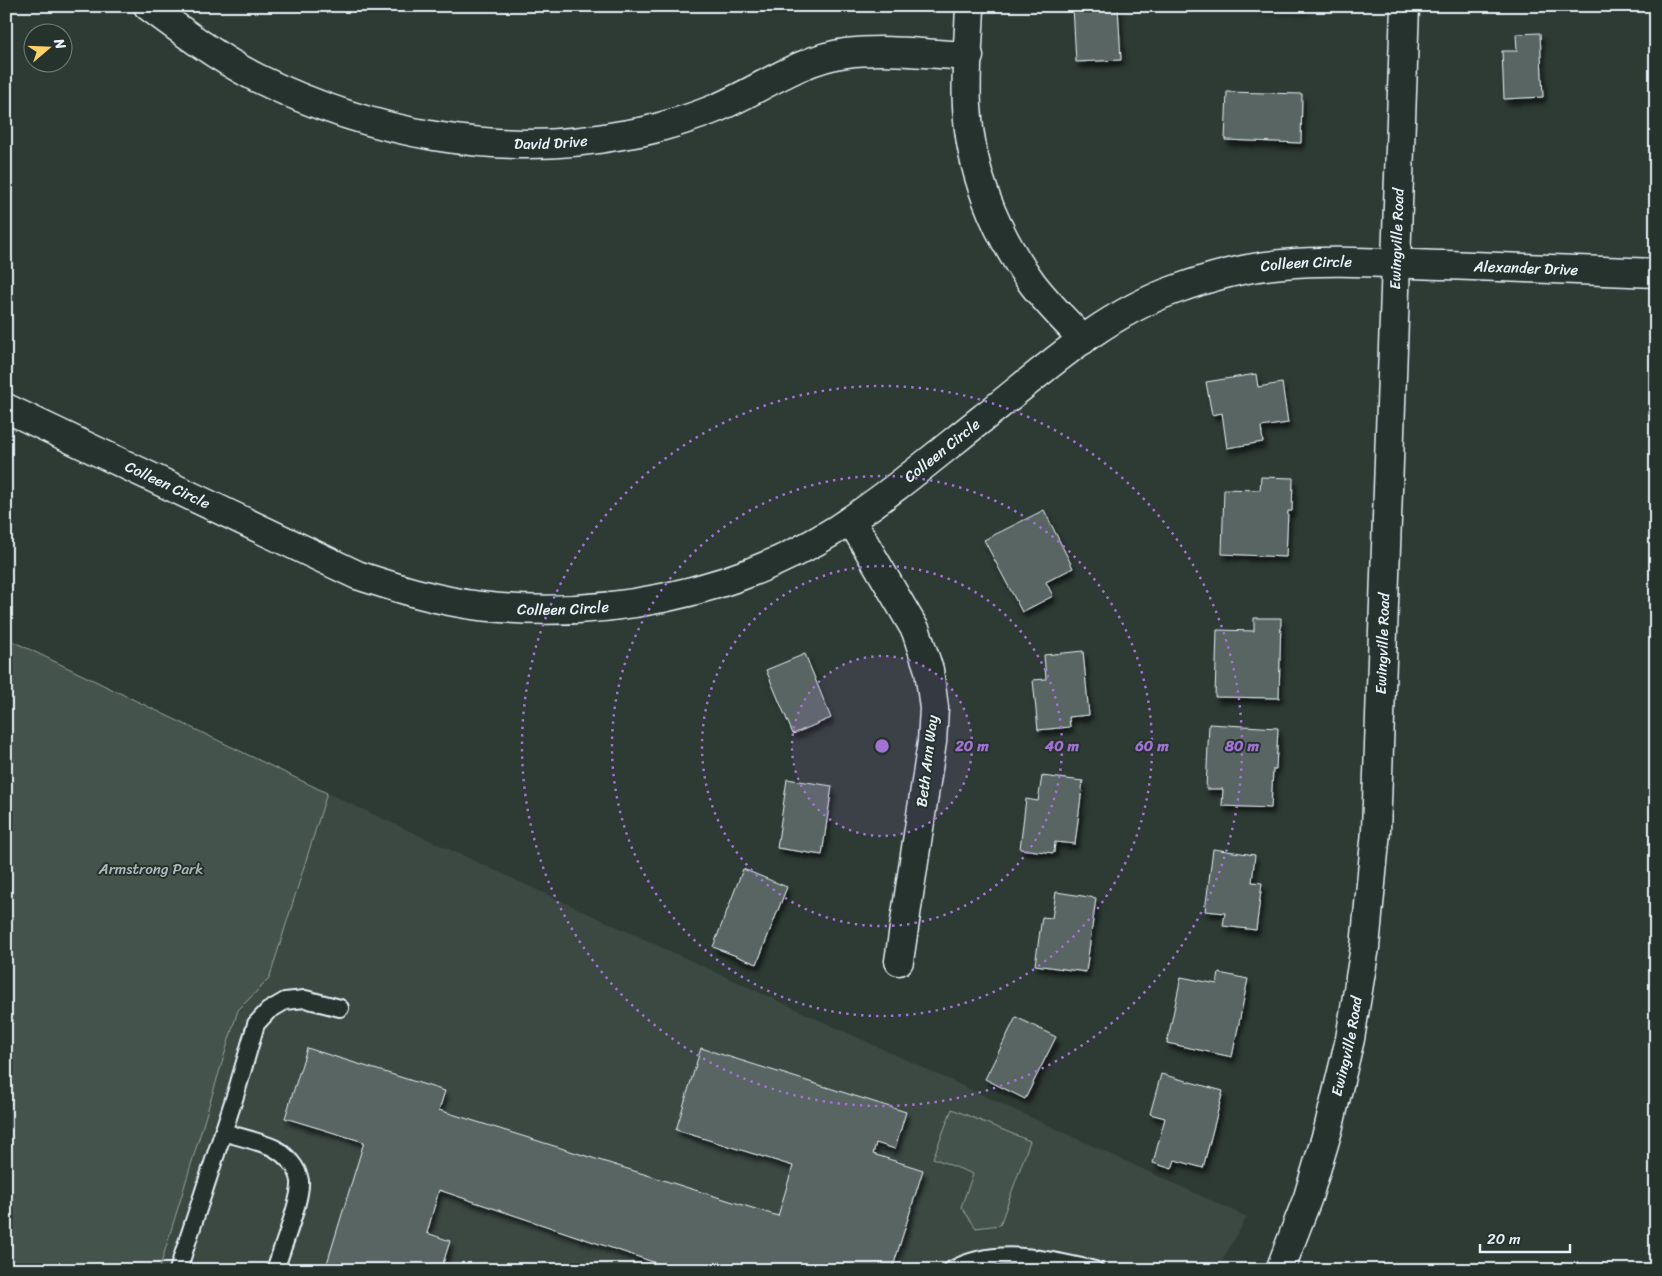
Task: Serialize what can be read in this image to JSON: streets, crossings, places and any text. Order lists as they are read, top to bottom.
{
  "streets": {
    "street": [
      "David Drive",
      "Ewingville Road",
      "Colleen Circle",
      "Alexander Drive",
      "Beth Ann Way"
    ]
  },
  "crossings": [
    ["Ewingville Road", "Colleen Circle"],
    ["Ewingville Road", "Alexander Drive"],
    ["Colleen Circle", "Alexander Drive"],
    ["Colleen Circle", "Beth Ann Way"]
  ],
  "parks": ["Armstrong Park"],
  "scale_bar": "20 m",
  "north": "right",
  "rings": [
    "20 m",
    "40 m",
    "60 m",
    "80 m"
  ]
}
